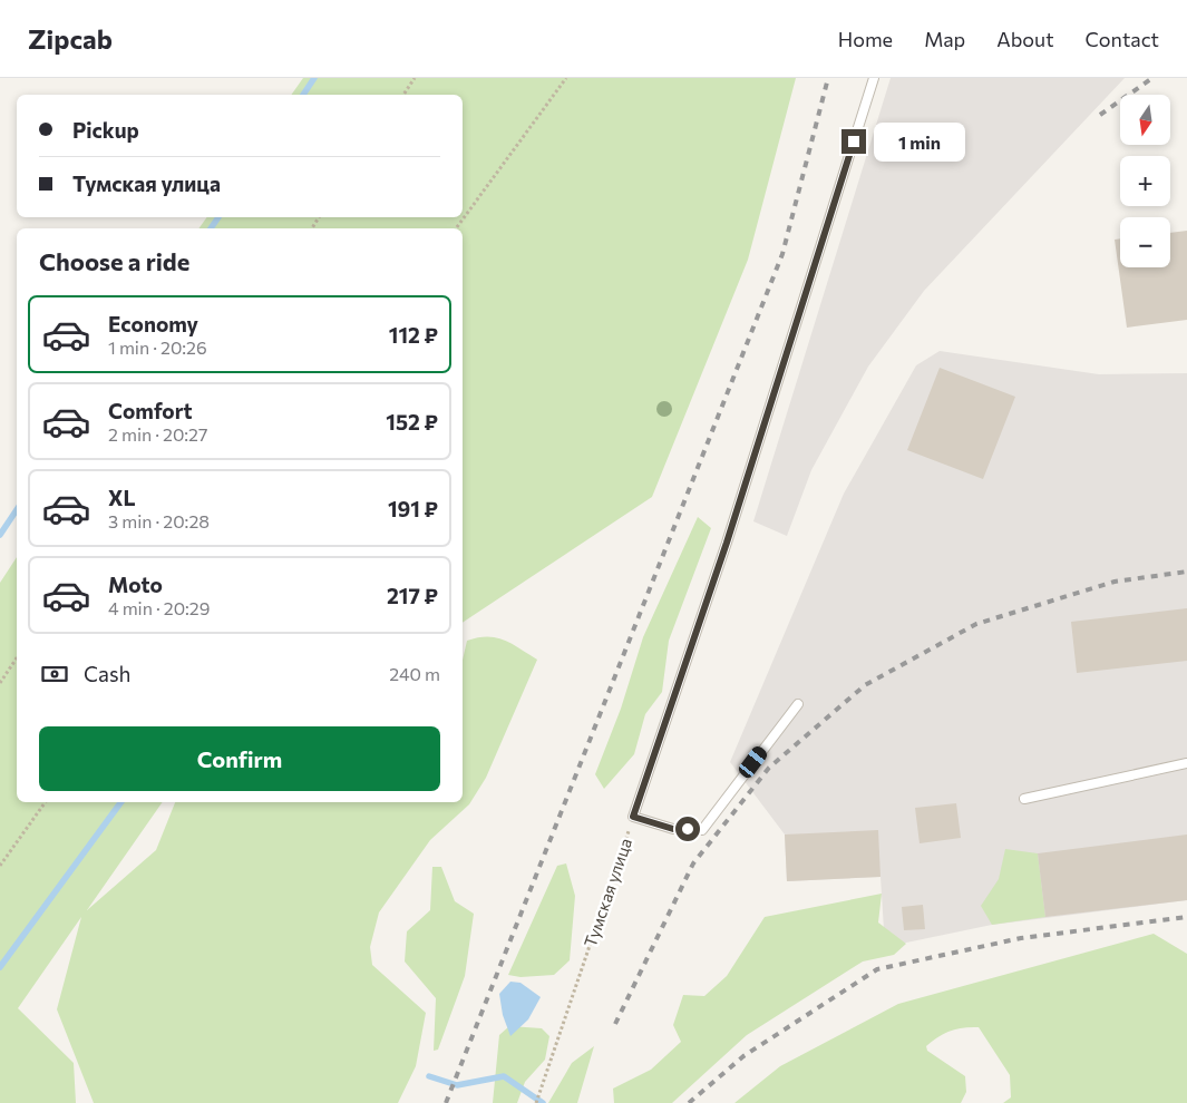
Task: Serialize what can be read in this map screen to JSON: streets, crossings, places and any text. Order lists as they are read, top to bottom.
{
  "streets": {
    "lane": ["Тумская улица"]
  },
  "north": "bottom",
  "page": {
    "header": "Zipcab",
    "nav": [
      "Home",
      "Map",
      "About",
      "Contact"
    ],
    "map_buttons": ["+", "−"],
    "banner": ["Pickup", "Тумская улица"],
    "bubble": "1 min",
    "heading": "Choose a ride",
    "list": [
      {
        "name": "Economy",
        "note": "1 min · 20:26",
        "value": "112 ₽"
      },
      {
        "name": "Comfort",
        "note": "2 min · 20:27",
        "value": "152 ₽"
      },
      {
        "name": "XL",
        "note": "3 min · 20:28",
        "value": "191 ₽"
      },
      {
        "name": "Moto",
        "note": "4 min · 20:29",
        "value": "217 ₽"
      }
    ],
    "pay": ["Cash", "240 m"],
    "buttons": "Confirm"
  }
}
